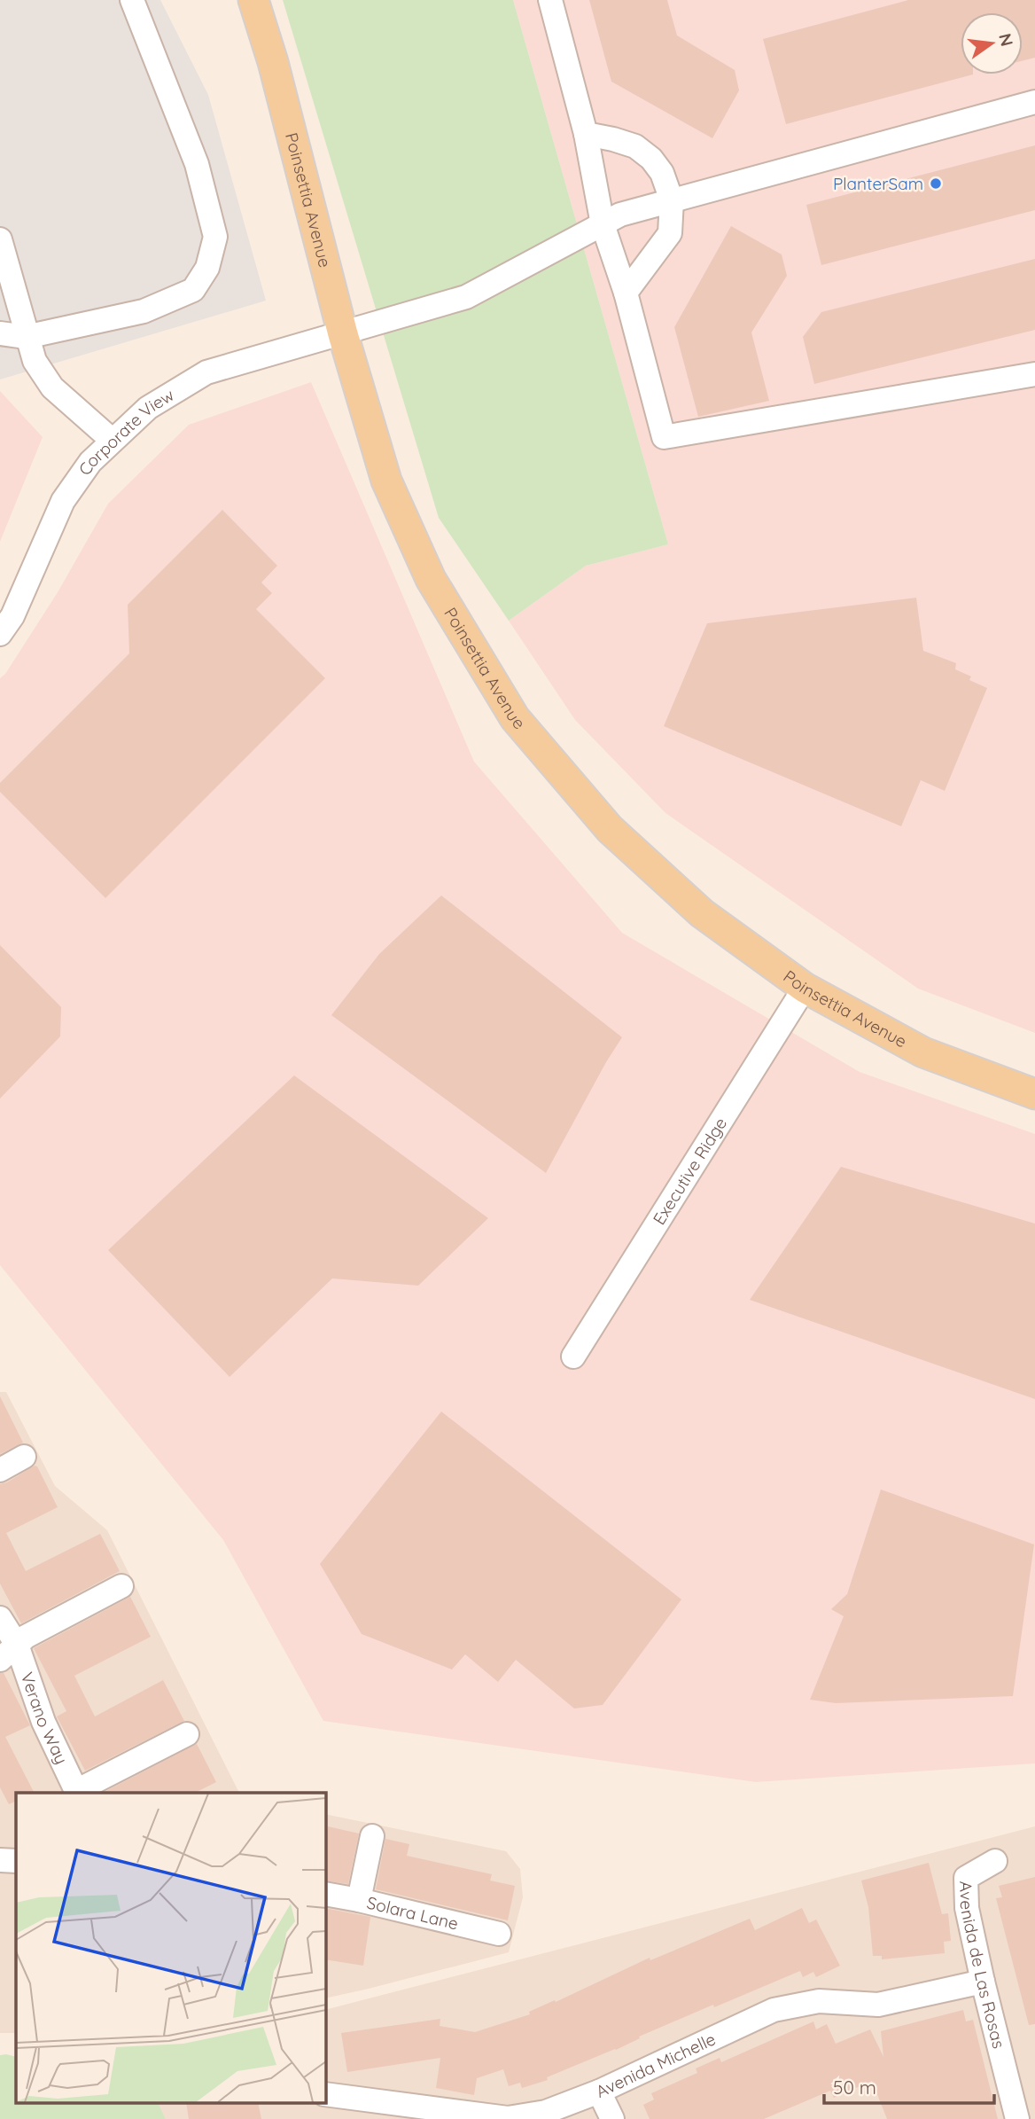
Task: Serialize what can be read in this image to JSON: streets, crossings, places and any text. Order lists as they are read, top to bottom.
{
  "streets": {
    "main road": ["Poinsettia Avenue"],
    "street": [
      "Corporate View",
      "Executive Ridge",
      "Verano Way",
      "Solara Lane",
      "Avenida de Las Rosas",
      "Avenida Michelle"
    ]
  },
  "crossings": [
    ["Poinsettia Avenue", "Corporate View"],
    ["Poinsettia Avenue", "Executive Ridge"],
    ["Avenida de Las Rosas", "Avenida Michelle"]
  ],
  "places": ["PlanterSam"],
  "scale_bar": "50 m",
  "north": "right"
}
